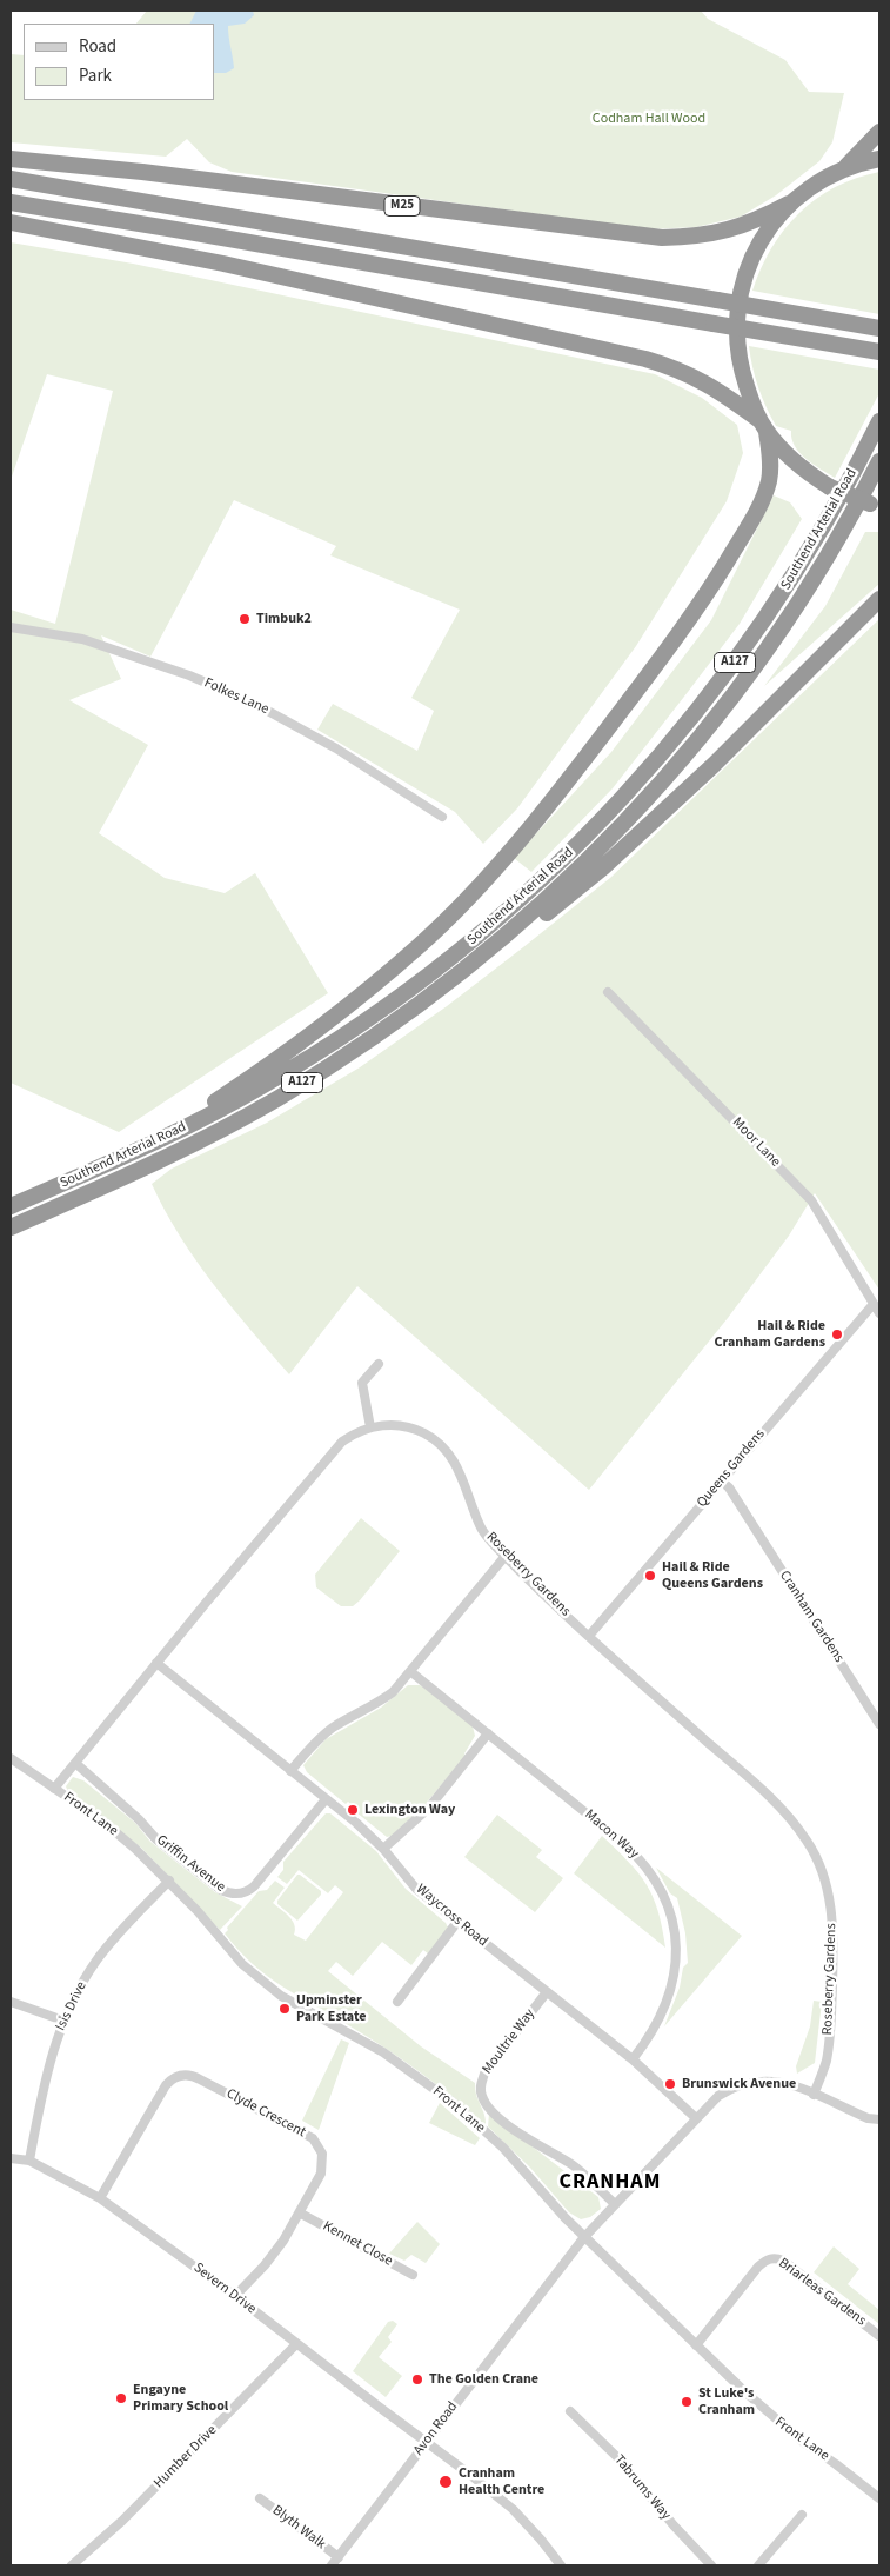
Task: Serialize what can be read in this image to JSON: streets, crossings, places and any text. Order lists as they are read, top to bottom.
{
  "streets": {
    "highway": ["M25", "Southend Arterial Road", "A127"],
    "street": [
      "Folkes Lane",
      "Moor Lane",
      "Queens Gardens",
      "Roseberry Gardens",
      "Cranham Gardens",
      "Front Lane",
      "Macon Way",
      "Griffin Avenue",
      "Waycross Road",
      "Isis Drive",
      "Moultrie Way",
      "Clyde Crescent",
      "Kennet Close",
      "Severn Drive",
      "Briarleas Gardens",
      "Avon Road",
      "Humber Drive",
      "Tabrums Way",
      "Blyth Walk"
    ]
  },
  "crossings": [
    ["Moor Lane", "Queens Gardens"],
    ["Queens Gardens", "Roseberry Gardens"],
    ["Queens Gardens", "Cranham Gardens"],
    ["Roseberry Gardens", "Front Lane"],
    ["Roseberry Gardens", "Griffin Avenue"],
    ["Roseberry Gardens", "Waycross Road"],
    ["Front Lane", "Isis Drive"],
    ["Front Lane", "Briarleas Gardens"],
    ["Front Lane", "Avon Road"],
    ["Macon Way", "Waycross Road"],
    ["Griffin Avenue", "Waycross Road"],
    ["Waycross Road", "Moultrie Way"],
    ["Isis Drive", "Severn Drive"],
    ["Clyde Crescent", "Kennet Close"],
    ["Clyde Crescent", "Severn Drive"],
    ["Severn Drive", "Avon Road"],
    ["Severn Drive", "Humber Drive"],
    ["Avon Road", "Blyth Walk"]
  ],
  "districts": ["CRANHAM"],
  "parks": ["Codham Hall Wood"],
  "places": [
    "Timbuk2",
    "Hail & Ride Cranham Gardens",
    "Hail & Ride Queens Gardens",
    "Lexington Way",
    "Upminster Park Estate",
    "Brunswick Avenue",
    "The Golden Crane",
    "Engayne Primary School",
    "St Luke's Cranham",
    "Cranham Health Centre"
  ],
  "legend": ["Road", "Park"]
}
